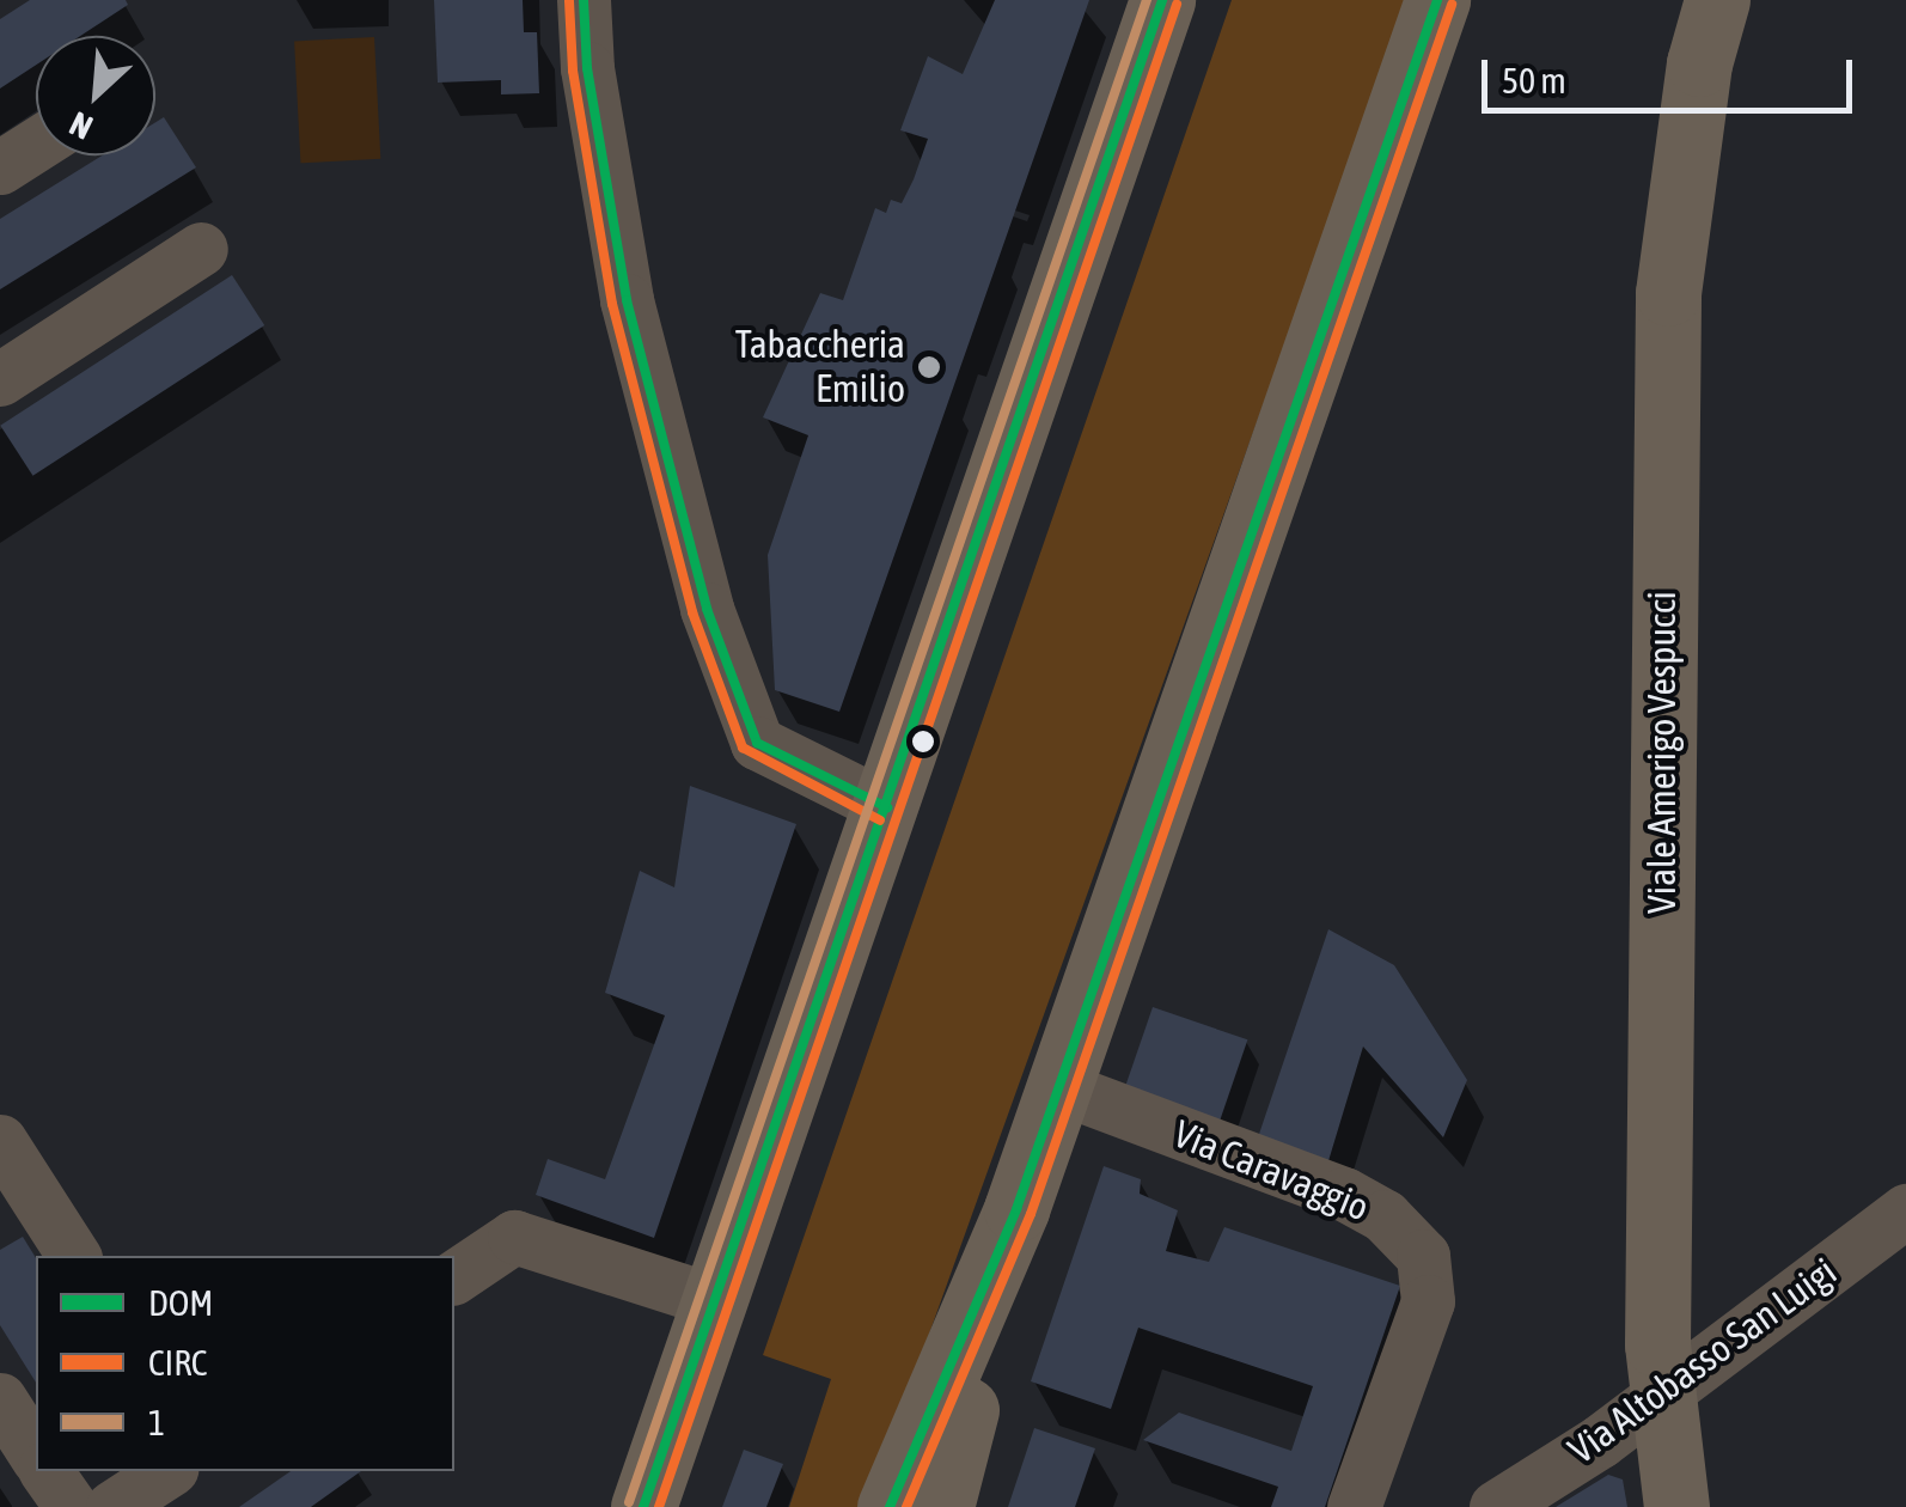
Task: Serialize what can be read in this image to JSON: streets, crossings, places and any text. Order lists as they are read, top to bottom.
{
  "streets": {
    "main road": ["Viale Amerigo Vespucci"],
    "street": ["Via Caravaggio", "Via Altobasso San Luigi"]
  },
  "places": ["Tabaccheria Emilio"],
  "lines": ["transit line DOM", "transit line 1", "transit line CIRC"],
  "legend": ["DOM", "CIRC", "1"],
  "scale_bar": "50 m",
  "north": "bottom left"
}
